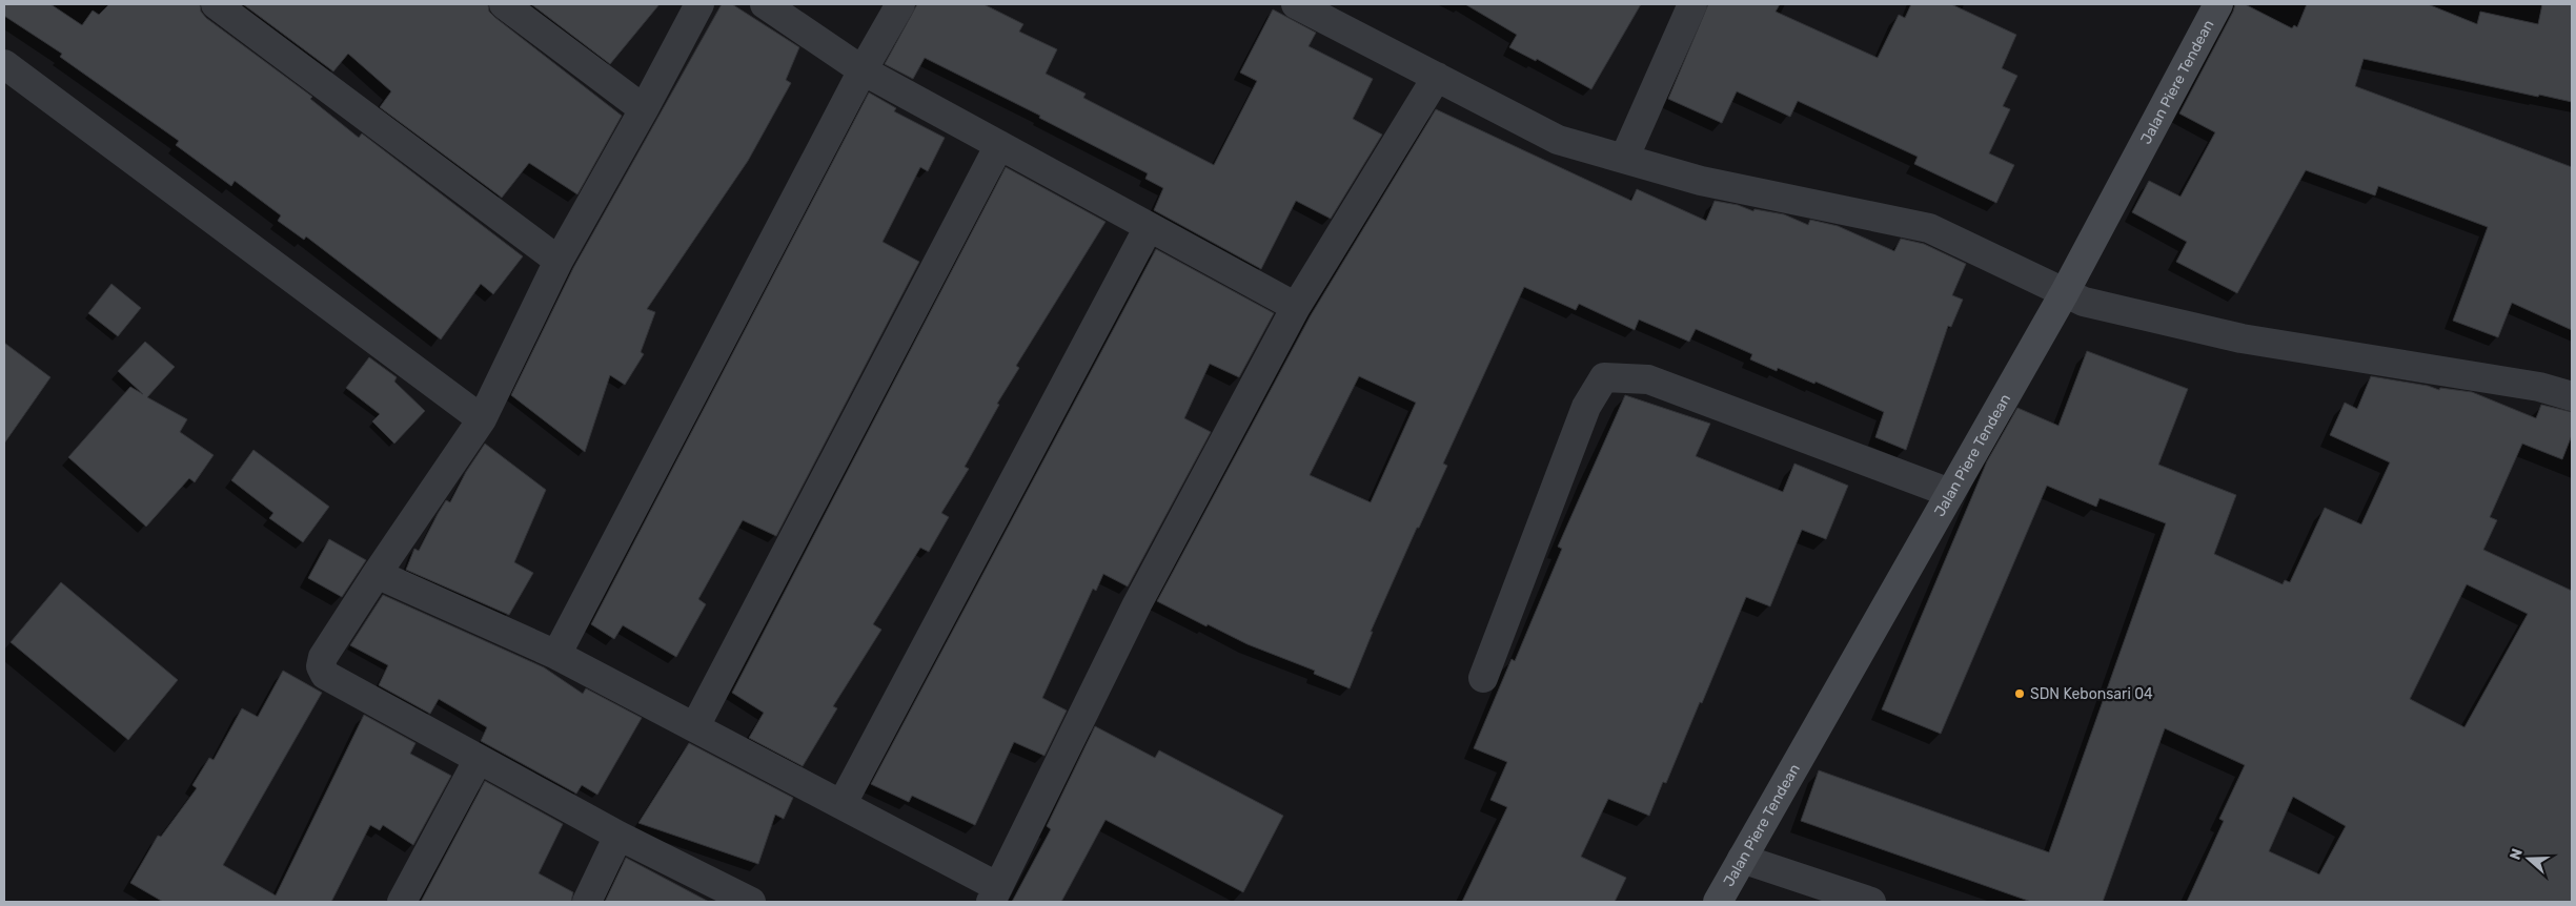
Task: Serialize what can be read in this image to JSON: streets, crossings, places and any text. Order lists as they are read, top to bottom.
{
  "streets": {
    "street": ["Jalan Piere Tendean"]
  },
  "places": ["SDN Kebonsari 04"],
  "north": "left"
}
